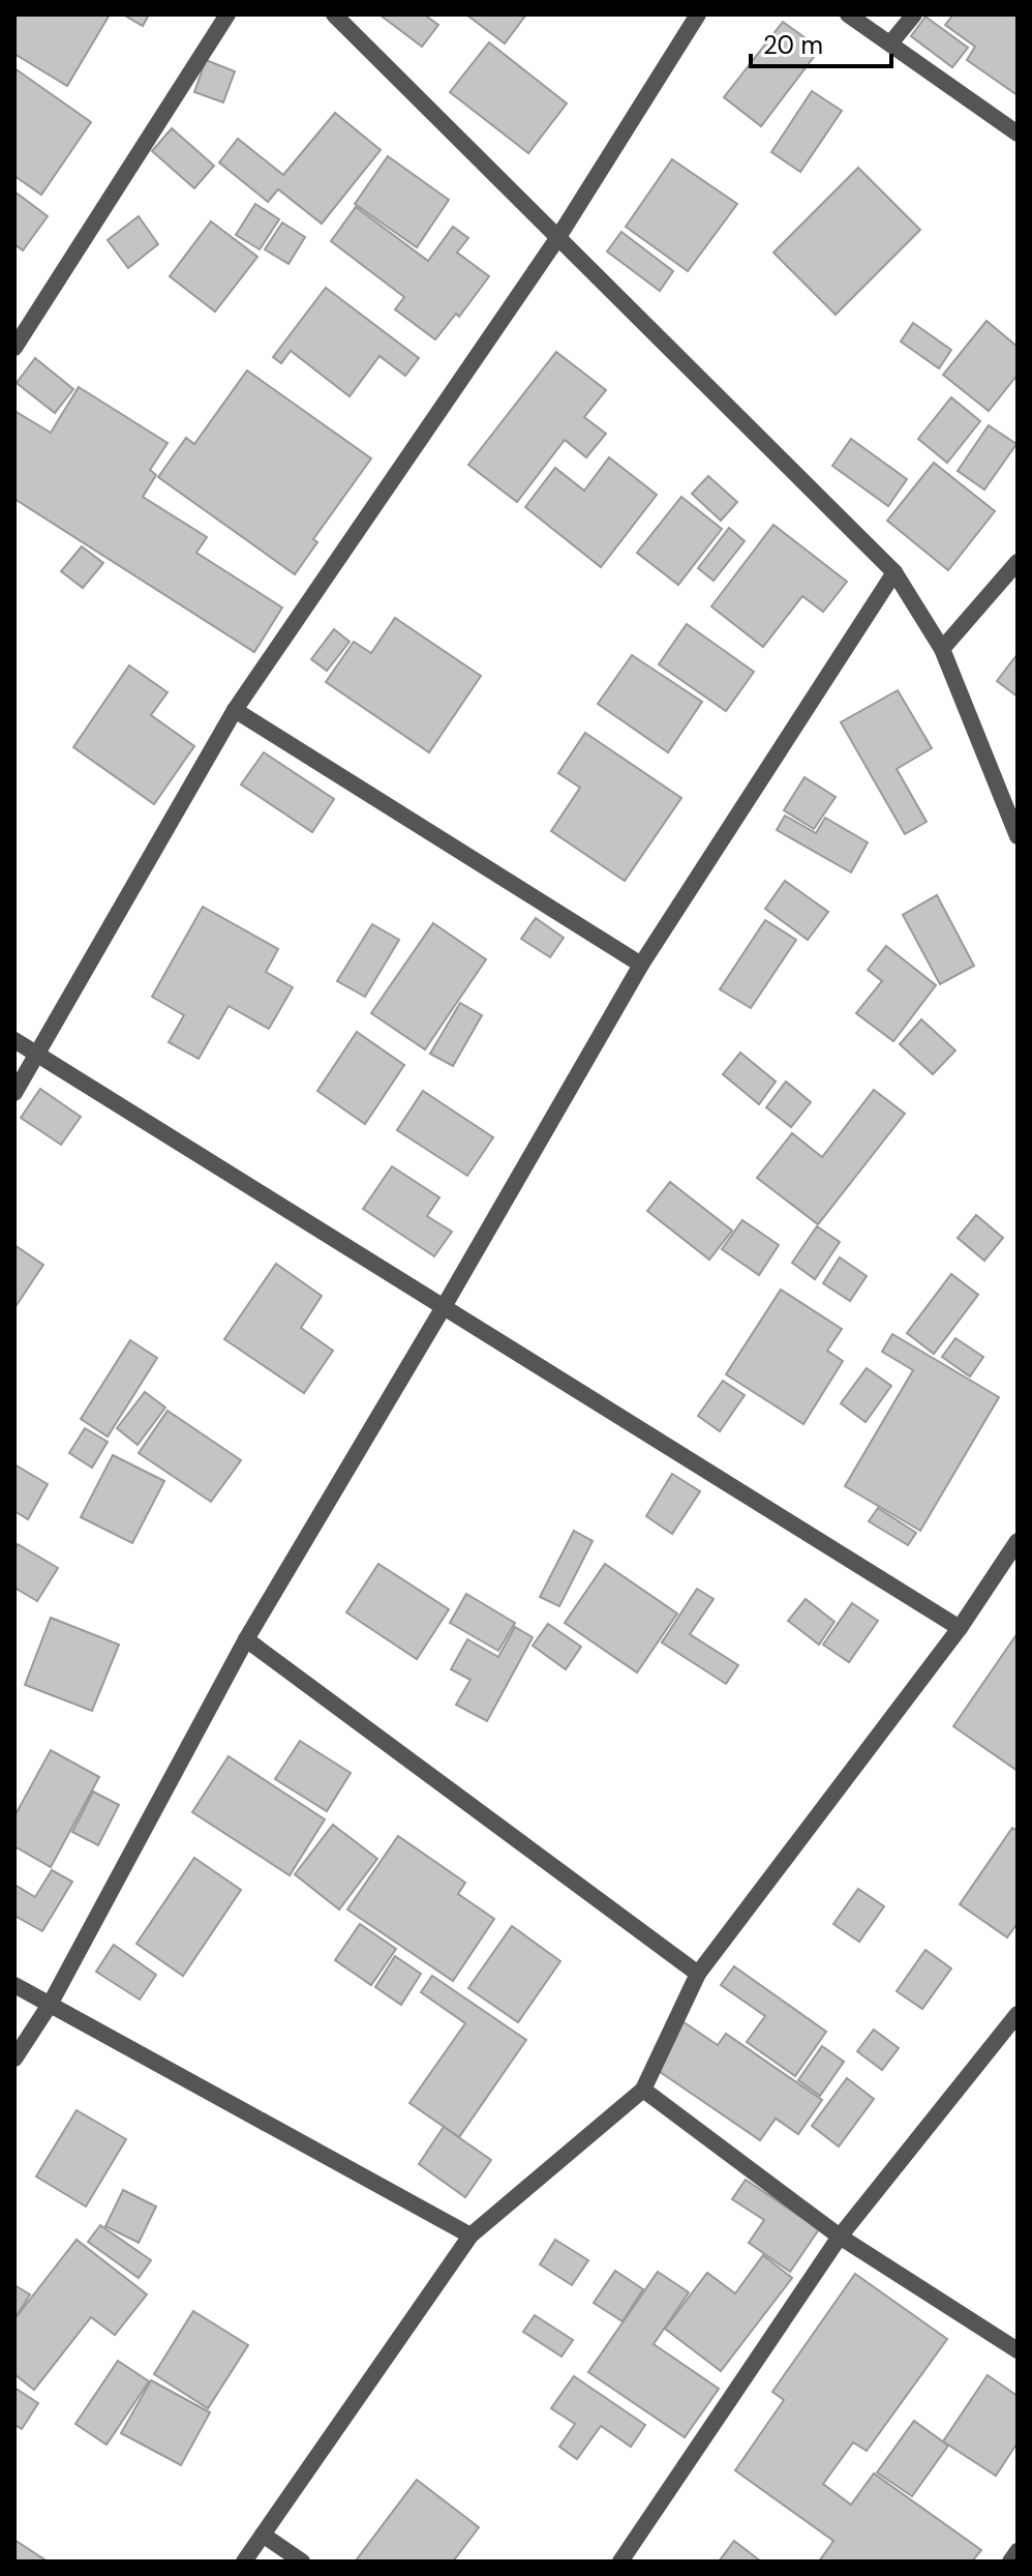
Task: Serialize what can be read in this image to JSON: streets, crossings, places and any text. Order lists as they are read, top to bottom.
{
  "scale_bar": "20 m"
}
